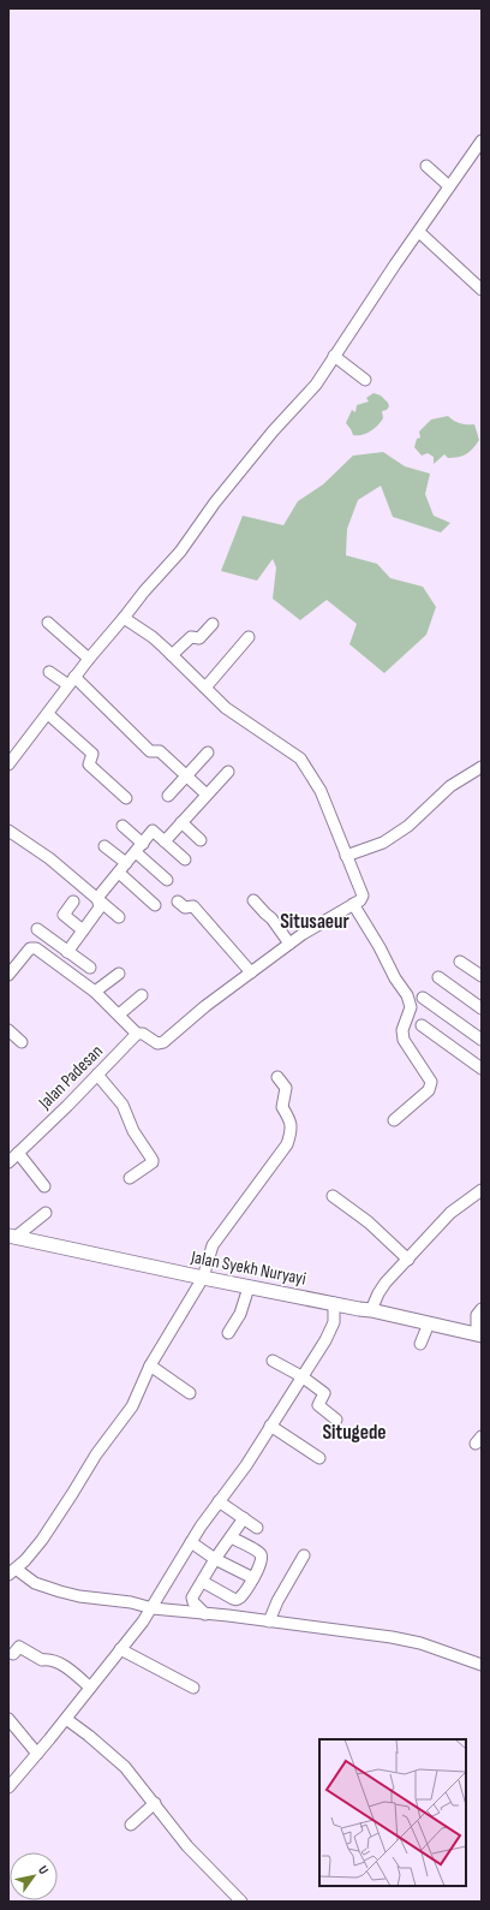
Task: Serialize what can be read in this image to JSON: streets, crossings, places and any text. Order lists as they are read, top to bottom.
{
  "streets": {
    "main road": ["Jalan Syekh Nuryayi"],
    "street": ["Jalan Padesan"]
  },
  "districts": ["Situsaeur", "Situgede"],
  "north": "top right"
}
